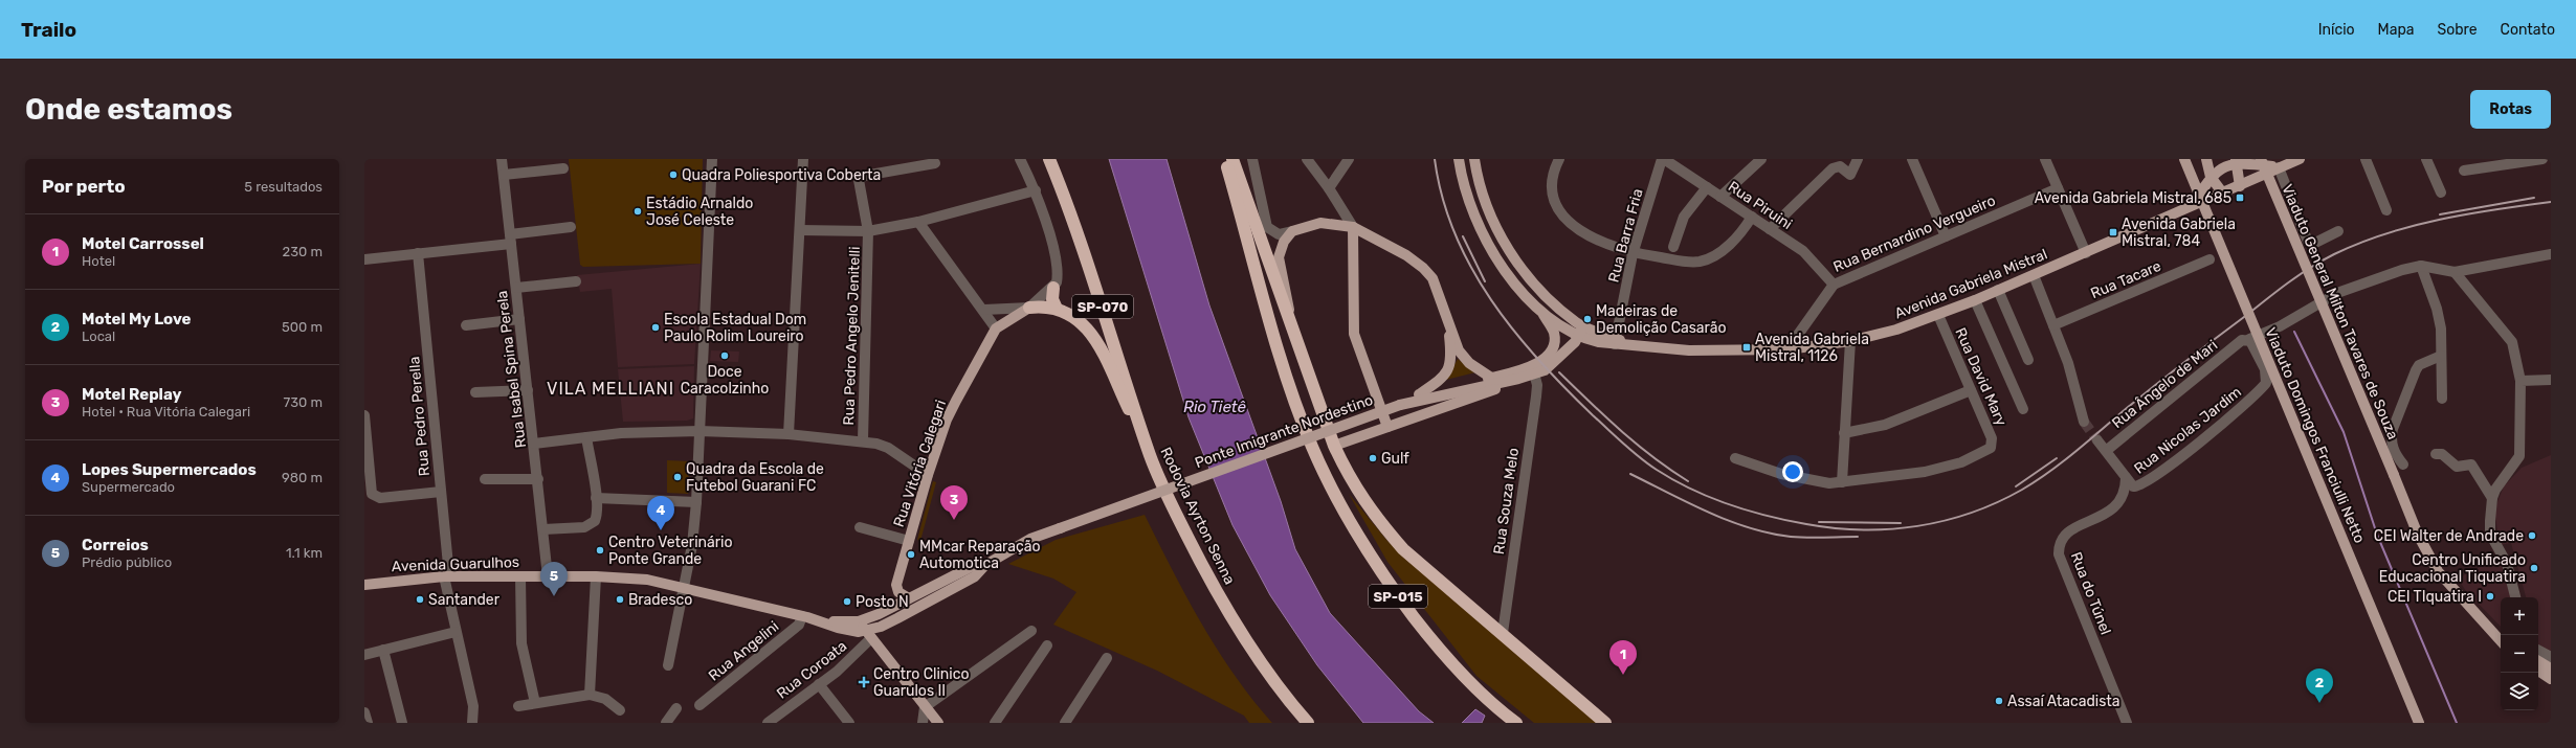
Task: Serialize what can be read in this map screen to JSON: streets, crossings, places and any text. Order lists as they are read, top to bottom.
{
  "streets": {
    "highway": ["SP-070", "Rodovia Ayrton Senna", "SP-015"],
    "main road": [
      "Avenida Gabriela Mistral",
      "Viaduto General Milton Tavares de Souza",
      "Ponte Imigrante Nordestino",
      "Viaduto Domingos Franciulli Netto",
      "Rua Vitória Calegari",
      "Avenida Guarulhos"
    ],
    "street": [
      "Rua Piruini",
      "Rua Bernardino Vergueiro",
      "Rua Barra Fria",
      "Rua Tacare",
      "Rua Pedro Angelo Jenitelli",
      "Rua Isabel Spina Perela",
      "Rua David Mary",
      "Rua Ângelo de Mari",
      "Rua Pedro Perella",
      "Rua Nicolas Jardim",
      "Rua Souza Melo",
      "Rua do Túnel",
      "Rua Angelini",
      "Rua Coroata"
    ]
  },
  "crossings": [
    ["Rua Piruini", "Rua Bernardino Vergueiro"],
    ["Rua Piruini", "Rua Barra Fria"],
    ["Rua Bernardino Vergueiro", "Avenida Gabriela Mistral"],
    ["Rua Barra Fria", "Avenida Gabriela Mistral"],
    ["Avenida Gabriela Mistral", "Rua David Mary"],
    ["Rua Isabel Spina Perela", "Avenida Guarulhos"],
    ["Rua Ângelo de Mari", "Rua Nicolas Jardim"],
    ["Rua Pedro Perella", "Avenida Guarulhos"],
    ["Rua Nicolas Jardim", "Rua do Túnel"],
    ["Ponte Imigrante Nordestino", "Avenida Guarulhos"],
    ["Rua Vitória Calegari", "Avenida Guarulhos"],
    ["Avenida Guarulhos", "Rua Angelini"],
    ["Avenida Guarulhos", "Rua Coroata"]
  ],
  "districts": ["VILA MELLIANI"],
  "water": ["Rio Tietê"],
  "places": {
    "other": [
      "Quadra Poliesportiva Coberta",
      "Estádio Arnaldo José Celeste",
      "Madeiras de Demolição Casarão",
      "Escola Estadual Dom Paulo Rolim Loureiro",
      "Doce Caracolzinho",
      "Gulf",
      "Quadra da Escola de Futebol Guarani FC",
      "CEI Walter de Andrade",
      "Centro Veterinário Ponte Grande",
      "MMcar Reparação Automotica",
      "Centro Unificado Educacional Tiquatira",
      "CEI TIquatira I",
      "Santander",
      "Bradesco",
      "Posto N",
      "Assaí Atacadista"
    ],
    "transit": ["Avenida Gabriela Mistral, 685", "Avenida Gabriela Mistral, 784", "Avenida Gabriela Mistral, 1126"],
    "health": ["Centro Clinico Guarulos II"]
  },
  "page": {
    "header": "Trailo",
    "nav": [
      "Início",
      "Mapa",
      "Sobre",
      "Contato"
    ],
    "buttons": "Rotas",
    "title": "Onde estamos",
    "heading": ["Por perto", "5 resultados"],
    "list": [
      {
        "mark": "1",
        "name": "Motel Carrossel",
        "note": "Hotel",
        "value": "230 m"
      },
      {
        "mark": "2",
        "name": "Motel My Love",
        "note": "Local",
        "value": "500 m"
      },
      {
        "mark": "3",
        "name": "Motel Replay",
        "note": "Hotel · Rua Vitória Calegari",
        "value": "730 m"
      },
      {
        "mark": "4",
        "name": "Lopes Supermercados",
        "note": "Supermercado",
        "value": "980 m"
      },
      {
        "mark": "5",
        "name": "Correios",
        "note": "Prédio público",
        "value": "1.1 km"
      }
    ],
    "pins": [
      "3",
      "4",
      "5",
      "1",
      "2"
    ],
    "map_buttons": ["+", "−"]
  }
}
